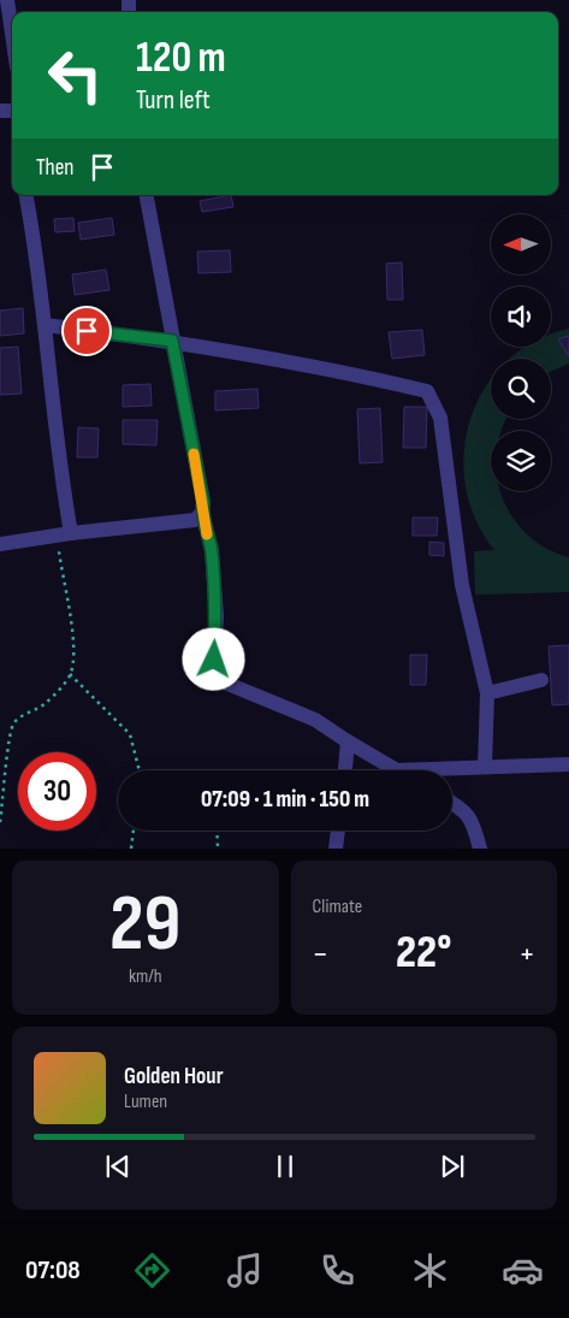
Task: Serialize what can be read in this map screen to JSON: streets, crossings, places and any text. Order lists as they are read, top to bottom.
{
  "north": "left",
  "page": {
    "turn": ["120 m", "Turn left"],
    "then": "Then",
    "limit": "30",
    "trip": "07:09 · 1 min · 150 m",
    "tile": [
      ["29", "km/h"],
      "Climate"
    ],
    "heat": ["−", "22°", "+"],
    "song": ["Golden Hour", "Lumen"],
    "tabs": "07:08"
  }
}
